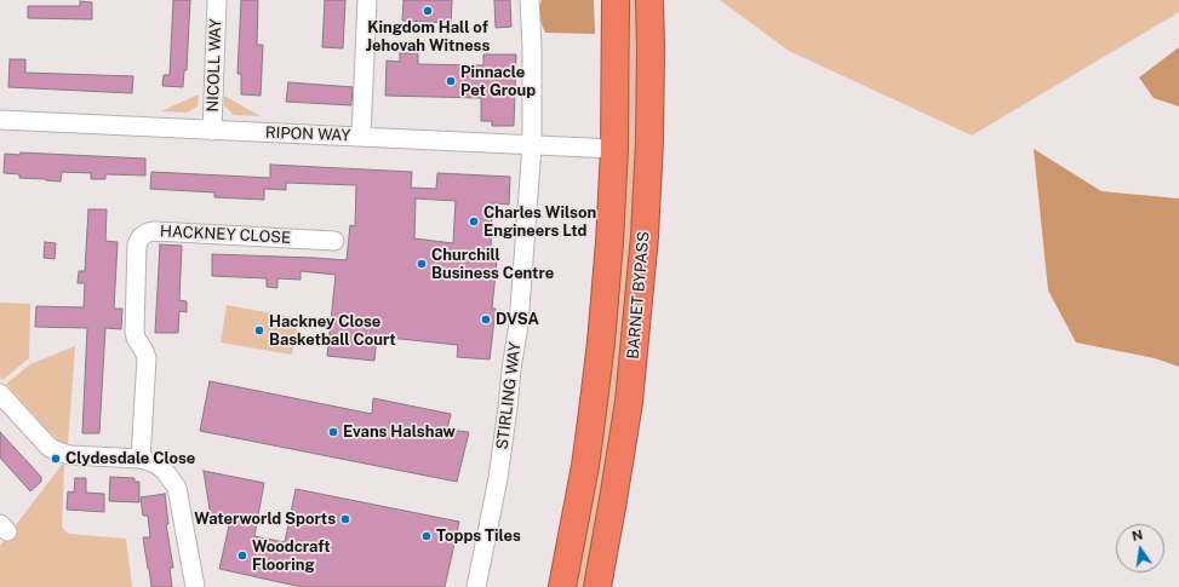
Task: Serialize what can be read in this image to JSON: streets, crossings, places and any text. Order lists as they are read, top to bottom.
{
  "streets": {
    "highway": ["BARNET BYPASS"],
    "street": [
      "NICOLL WAY",
      "RIPON WAY",
      "HACKNEY CLOSE",
      "STIRLING WAY"
    ]
  },
  "crossings": [
    ["NICOLL WAY", "RIPON WAY"],
    ["RIPON WAY", "BARNET BYPASS"],
    ["RIPON WAY", "STIRLING WAY"]
  ],
  "places": [
    "Kingdom Hall of Jehovah Witness",
    "Pinnacle Pet Group",
    "Charles Wilson Engineers Ltd",
    "Churchill Business Centre",
    "DVSA",
    "Hackney Close Basketball Court",
    "Evans Halshaw",
    "Clydesdale Close",
    "Waterworld Sports",
    "Topps Tiles",
    "Woodcraft Flooring"
  ],
  "north": "top"
}
